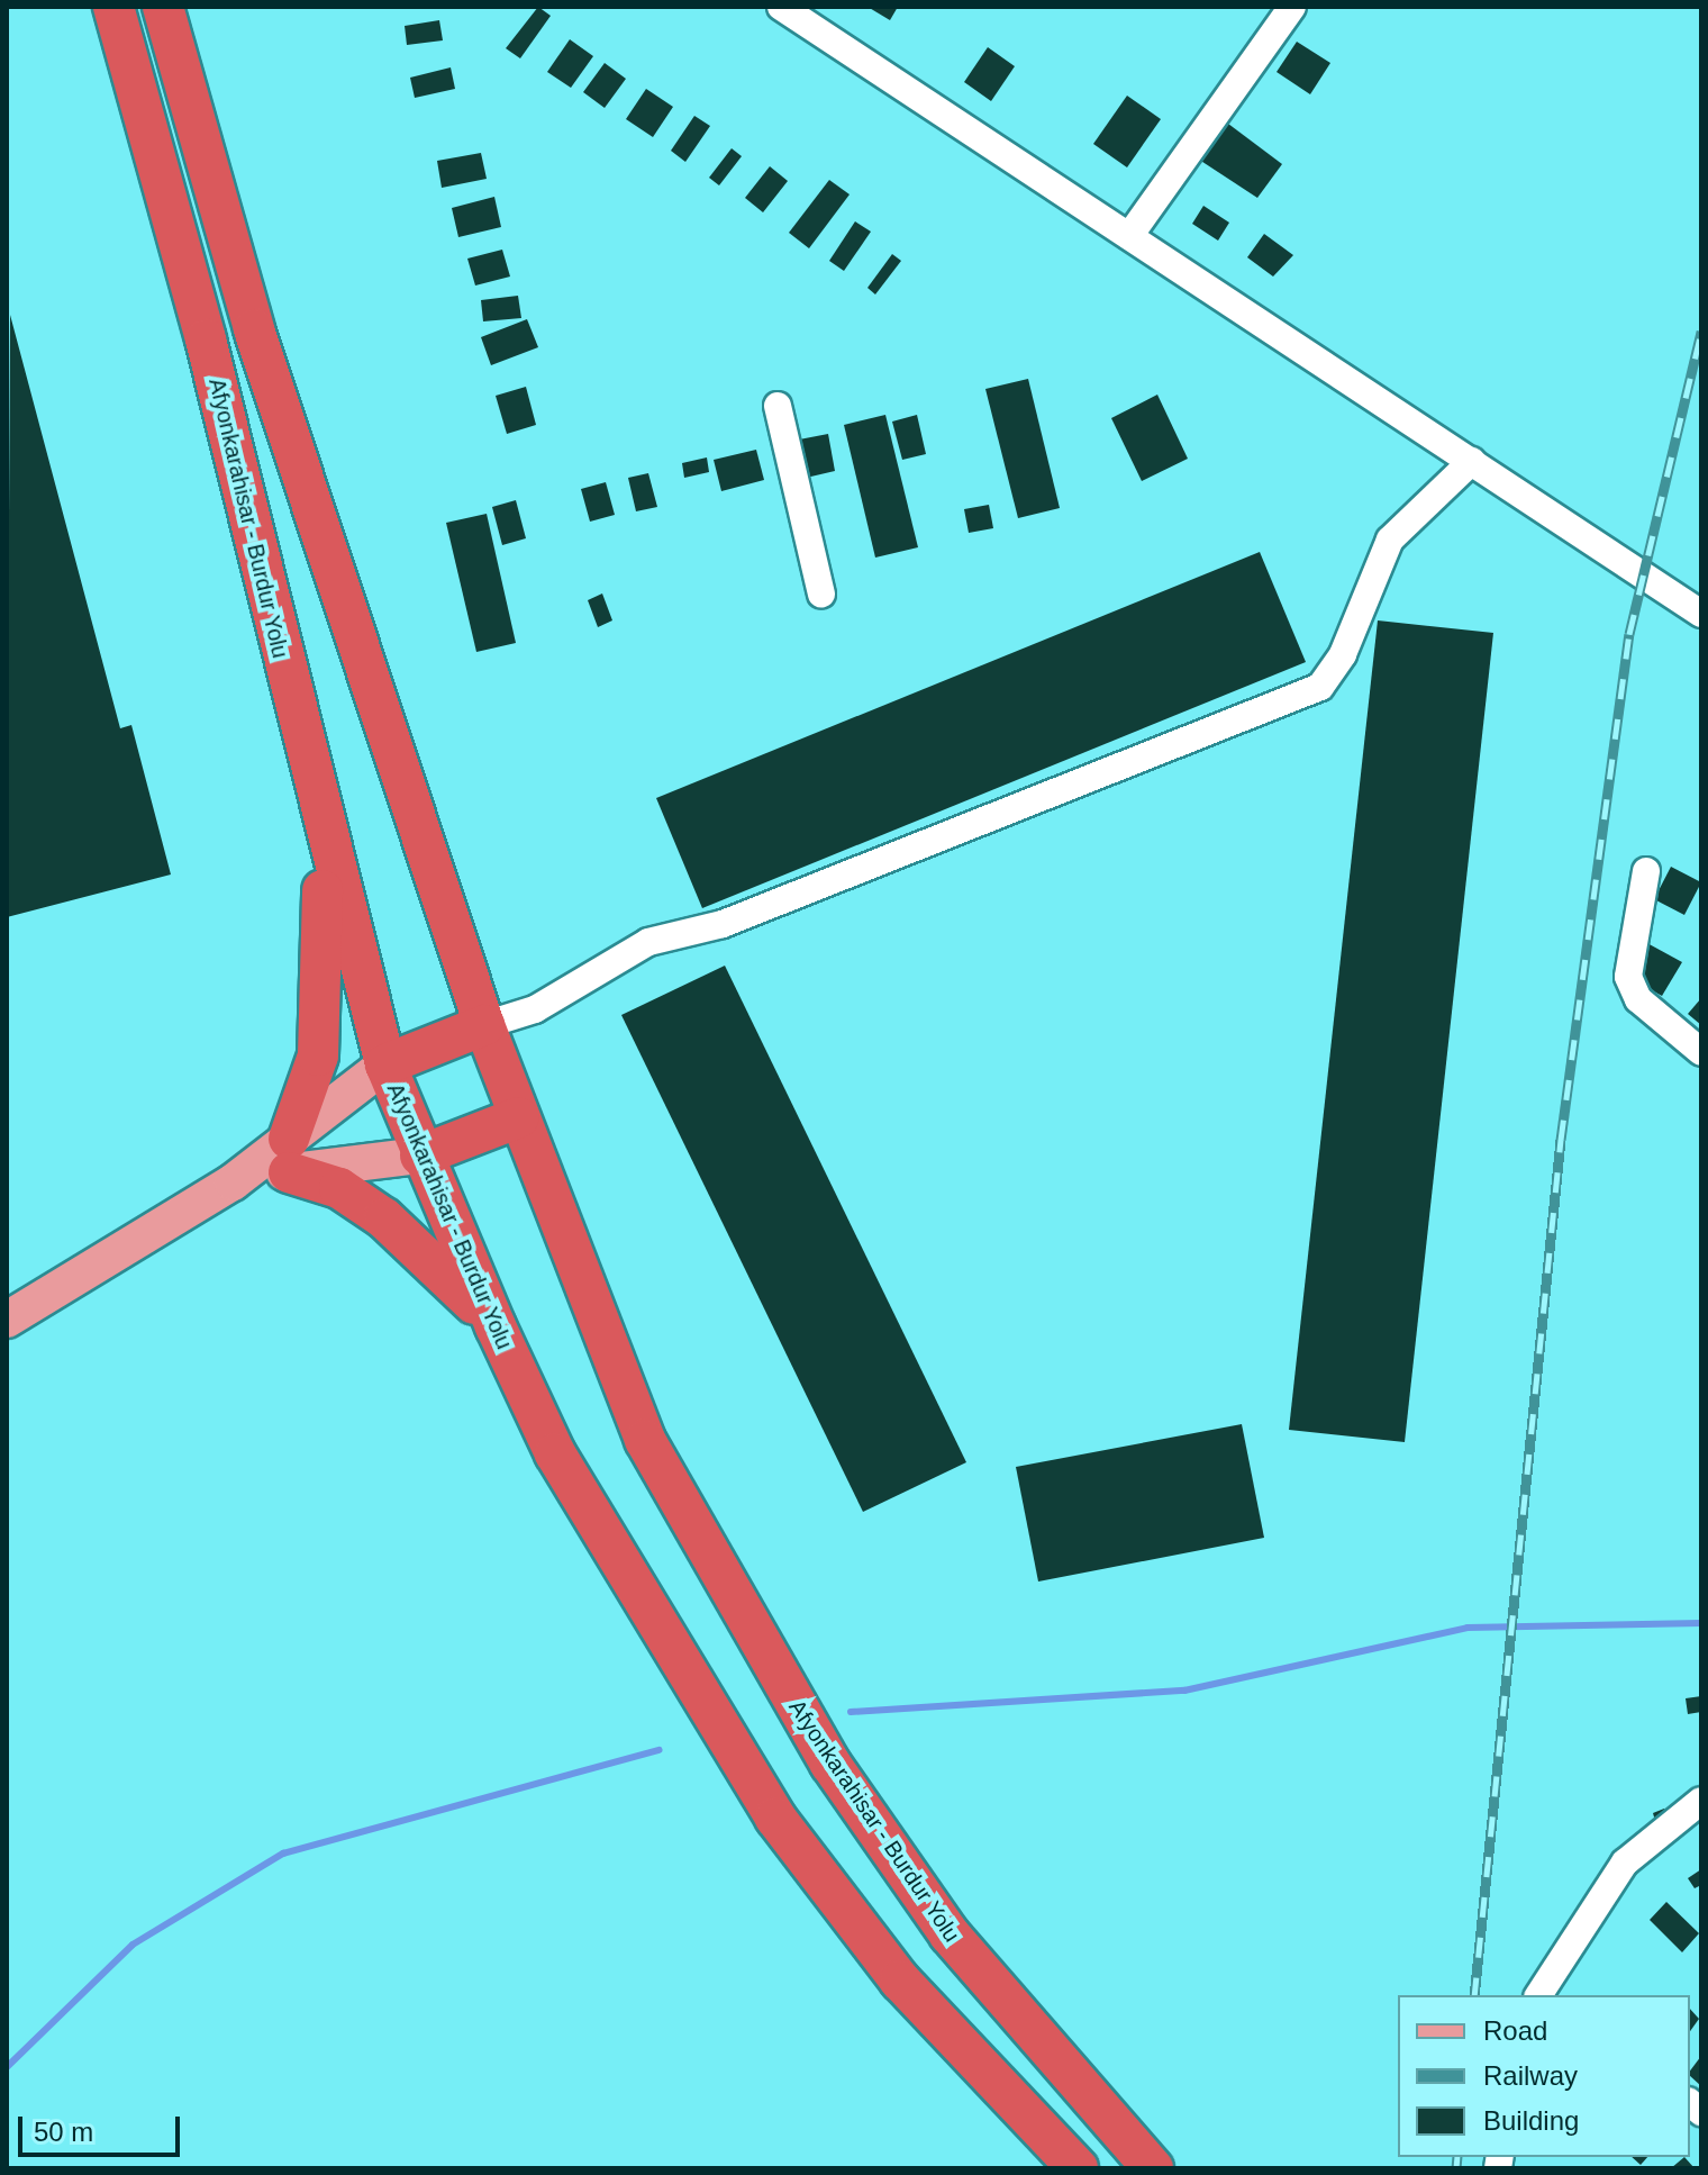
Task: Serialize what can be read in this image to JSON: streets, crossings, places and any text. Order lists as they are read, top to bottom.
{
  "streets": {
    "highway": ["Afyonkarahisar - Burdur Yolu"]
  },
  "legend": ["Road", "Railway", "Building"],
  "scale_bar": "50 m"
}
